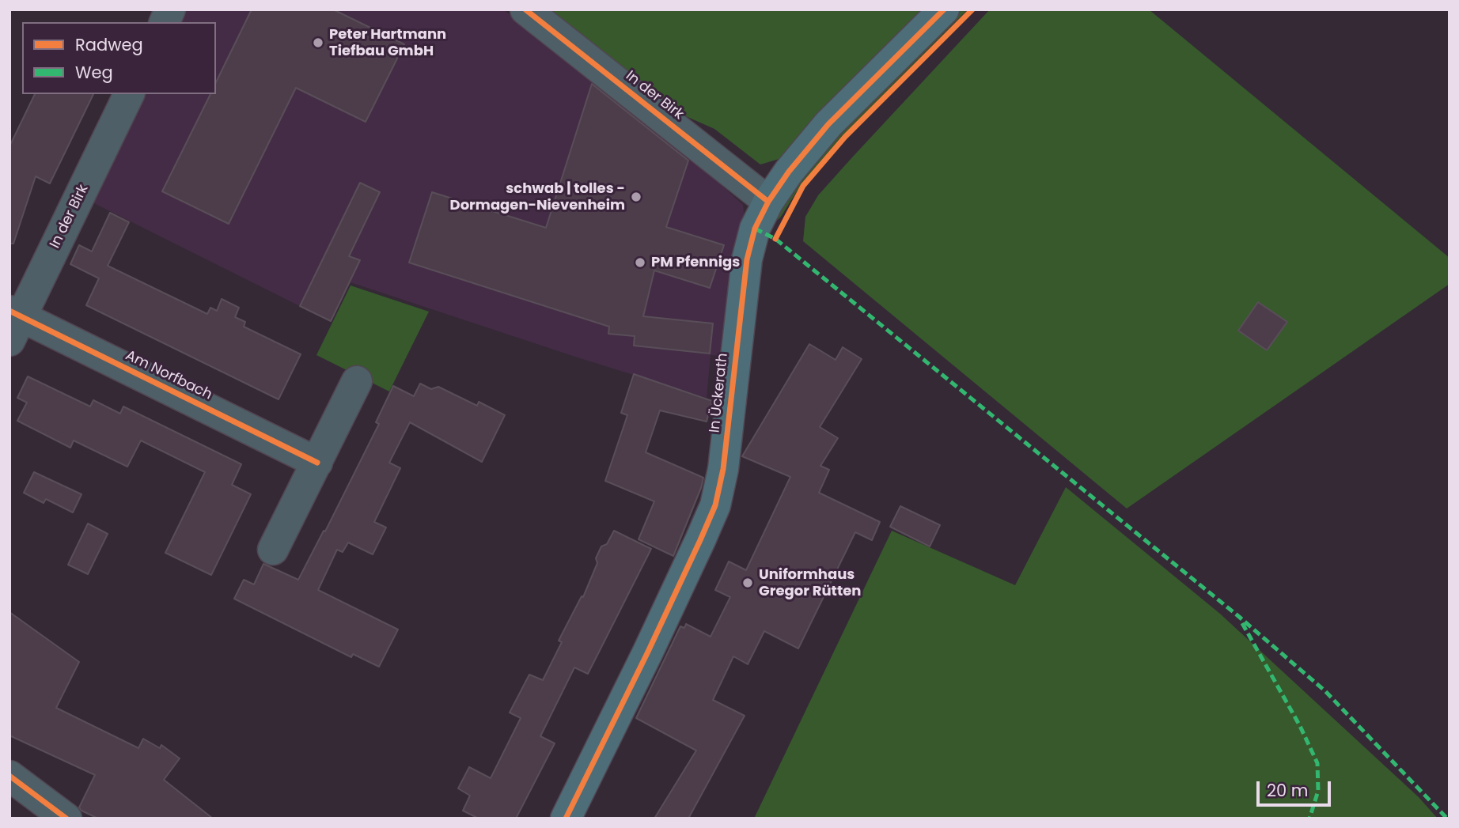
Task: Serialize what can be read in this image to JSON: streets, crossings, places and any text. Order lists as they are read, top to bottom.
{
  "streets": {
    "main road": ["In Ückerath"],
    "street": ["In der Birk", "Am Norfbach"]
  },
  "crossings": [
    ["In der Birk", "Am Norfbach"],
    ["In der Birk", "In Ückerath"]
  ],
  "places": [
    "Peter Hartmann Tiefbau GmbH",
    "schwab | tolles - Dormagen-Nievenheim",
    "PM Pfennigs",
    "Uniformhaus Gregor Rütten"
  ],
  "legend": ["Radweg", "Weg"],
  "scale_bar": "20 m"
}
